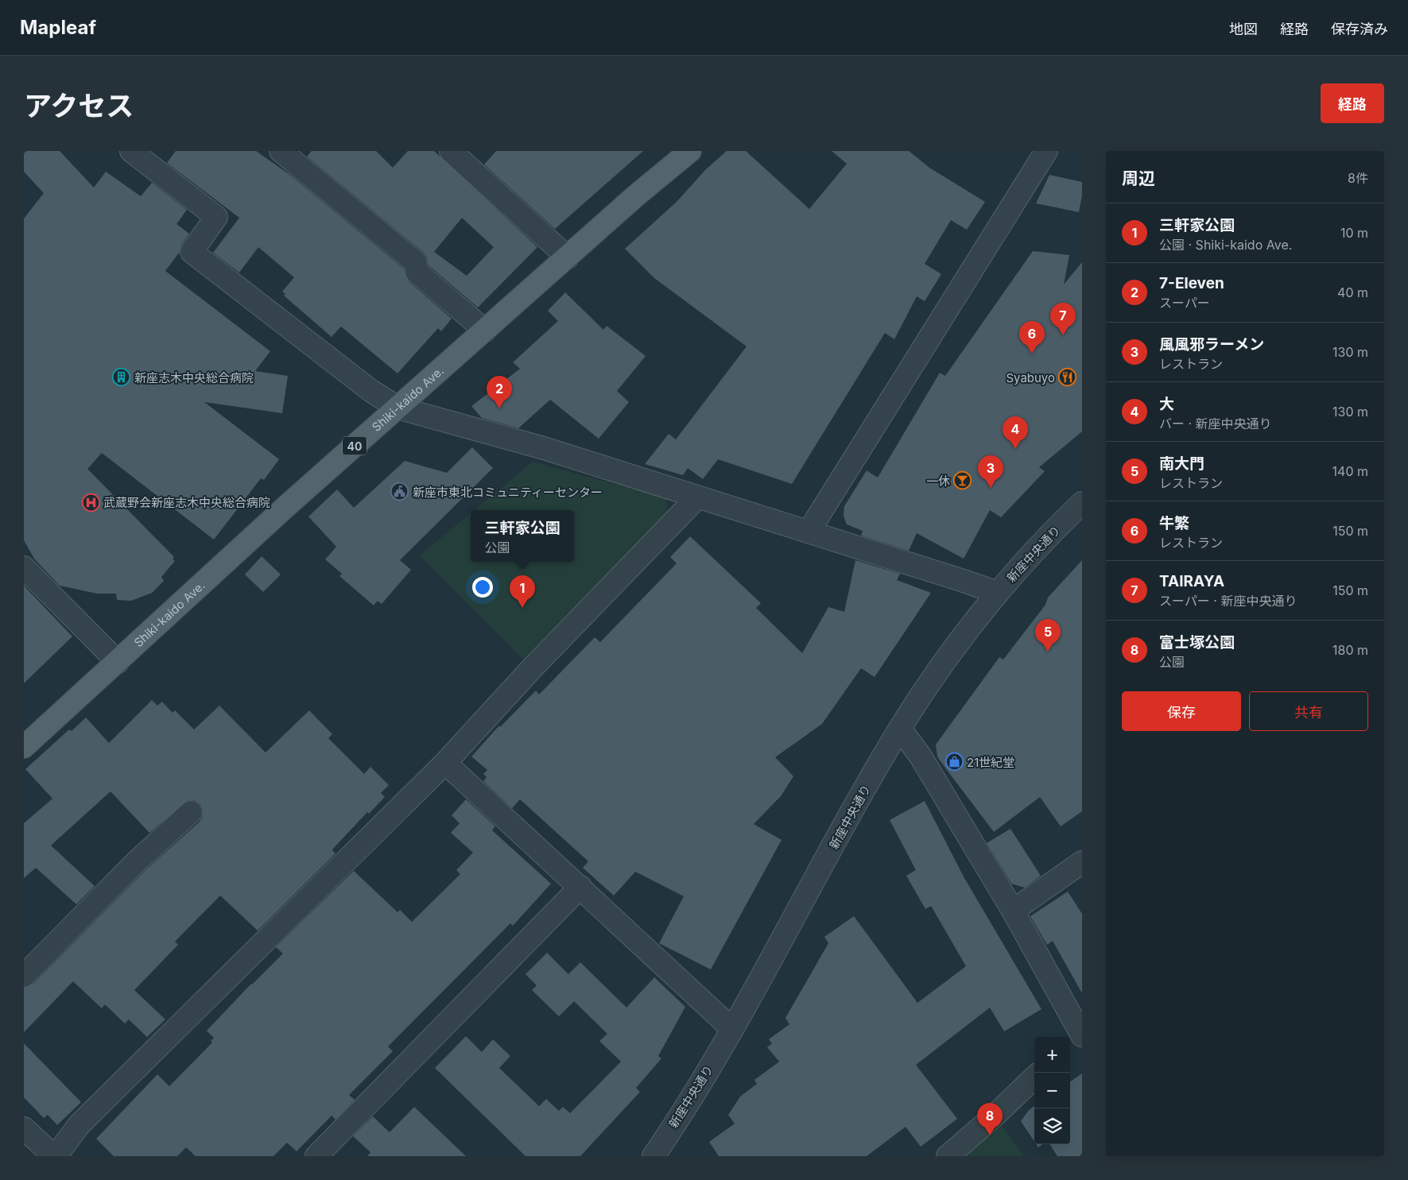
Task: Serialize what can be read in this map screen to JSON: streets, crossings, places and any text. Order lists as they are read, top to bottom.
{
  "streets": {
    "main road": ["Shiki-kaido Ave.", "40"],
    "street": ["新座中央通り"]
  },
  "places": {
    "building": ["新座志木中央総合病院"],
    "restaurant": ["Syabuyo"],
    "bar": ["一休"],
    "public building": ["新座市東北コミュニティーセンター"],
    "hospital": ["武蔵野会新座志木中央総合病院"],
    "shop": ["21世紀堂"]
  },
  "page": {
    "header": "Mapleaf",
    "nav": ["地図", "経路", "保存済み"],
    "title": "アクセス",
    "buttons": [
      "経路",
      ["保存", "共有"]
    ],
    "heading": ["周辺", "8件"],
    "list": [
      {
        "mark": "1",
        "name": "三軒家公園",
        "note": "公園 · Shiki-kaido Ave.",
        "value": "10 m"
      },
      {
        "mark": "2",
        "name": "7-Eleven",
        "note": "スーパー",
        "value": "40 m"
      },
      {
        "mark": "3",
        "name": "風風邪ラーメン",
        "note": "レストラン",
        "value": "130 m"
      },
      {
        "mark": "4",
        "name": "大",
        "note": "バー · 新座中央通り",
        "value": "130 m"
      },
      {
        "mark": "5",
        "name": "南大門",
        "note": "レストラン",
        "value": "140 m"
      },
      {
        "mark": "6",
        "name": "牛繁",
        "note": "レストラン",
        "value": "150 m"
      },
      {
        "mark": "7",
        "name": "TAIRAYA",
        "note": "スーパー · 新座中央通り",
        "value": "150 m"
      },
      {
        "mark": "8",
        "name": "富士塚公園",
        "note": "公園",
        "value": "180 m"
      }
    ],
    "pins": [
      "7",
      "6",
      "2",
      "4",
      "3",
      "1",
      "5",
      "8"
    ],
    "popup": ["三軒家公園", "公園"],
    "map_buttons": ["+", "−"]
  }
}
